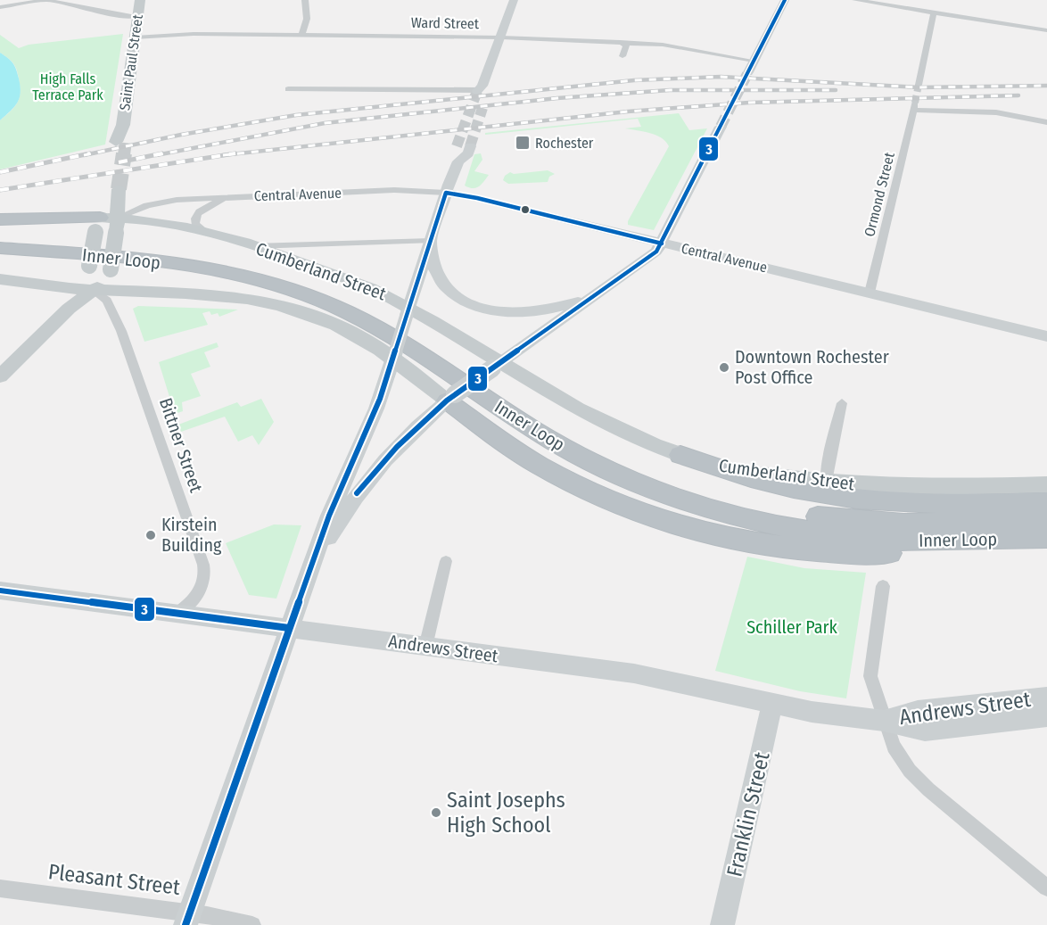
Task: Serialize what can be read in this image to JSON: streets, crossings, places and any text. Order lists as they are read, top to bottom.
{
  "streets": {
    "highway": ["Inner Loop"],
    "main road": [
      "Saint Paul Street",
      "Central Avenue",
      "Cumberland Street",
      "Andrews Street",
      "Franklin Street"
    ],
    "street": [
      "Ward Street",
      "Ormond Street",
      "Bittner Street",
      "Pleasant Street"
    ]
  },
  "crossings": [
    ["Ward Street", "Saint Paul Street"],
    ["Central Avenue", "Ormond Street"],
    ["Central Avenue", "Cumberland Street"],
    ["Bittner Street", "Andrews Street"],
    ["Andrews Street", "Franklin Street"]
  ],
  "parks": ["High Falls Terrace Park", "Schiller Park"],
  "places": {
    "transit": ["Rochester"],
    "other": ["Downtown Rochester Post Office", "Kirstein Building", "Saint Josephs High School"]
  },
  "lines": ["transit line 3"]
}
